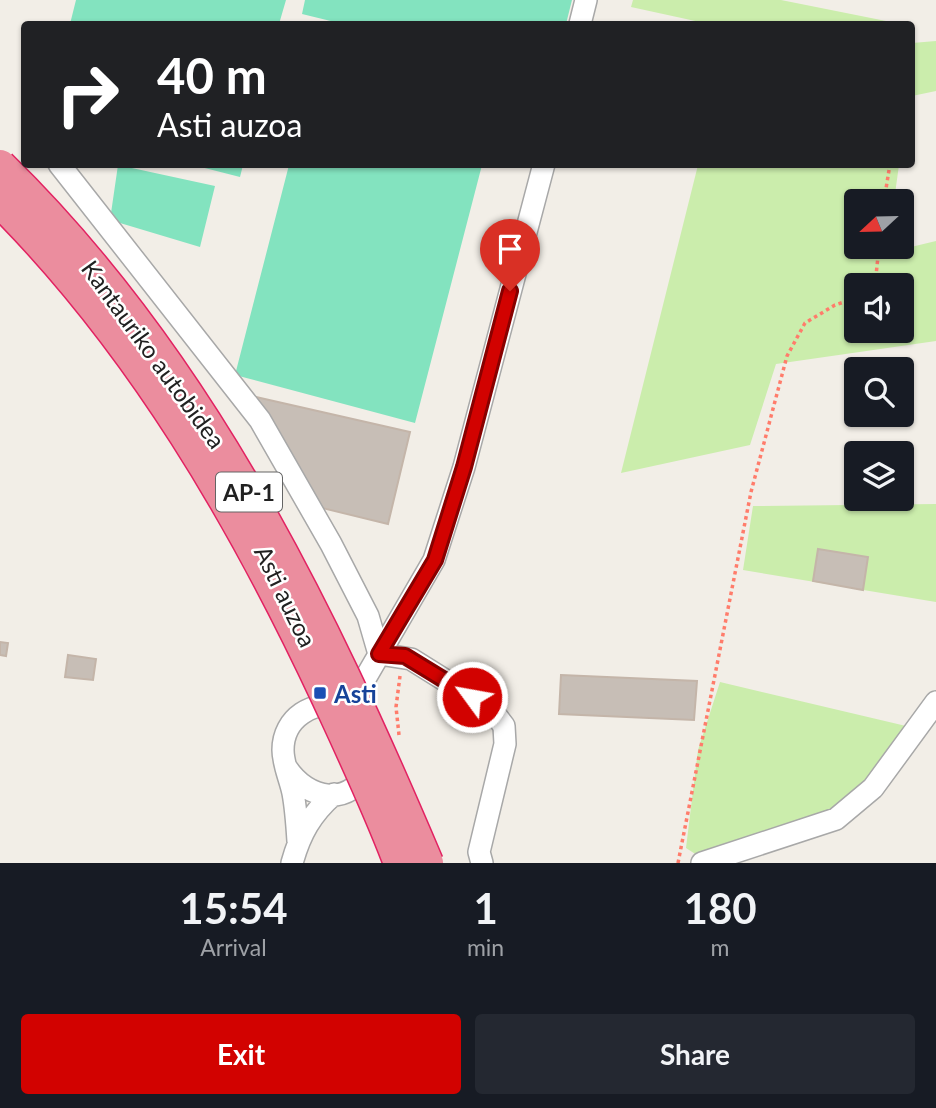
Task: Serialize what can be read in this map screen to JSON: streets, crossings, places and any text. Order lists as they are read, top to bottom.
{
  "streets": {
    "highway": ["Kantauriko autobidea", "AP-1"],
    "street": ["Asti auzoa"]
  },
  "crossings": [
    ["Kantauriko autobidea", "Asti auzoa"]
  ],
  "places": {
    "transit": ["Asti"]
  },
  "north": "left",
  "page": {
    "turn": ["40 m", "Asti auzoa"],
    "eta": [
      "15:54",
      "Arrival",
      "1",
      "min",
      "180",
      "m"
    ],
    "buttons": ["Exit", "Share"]
  }
}
